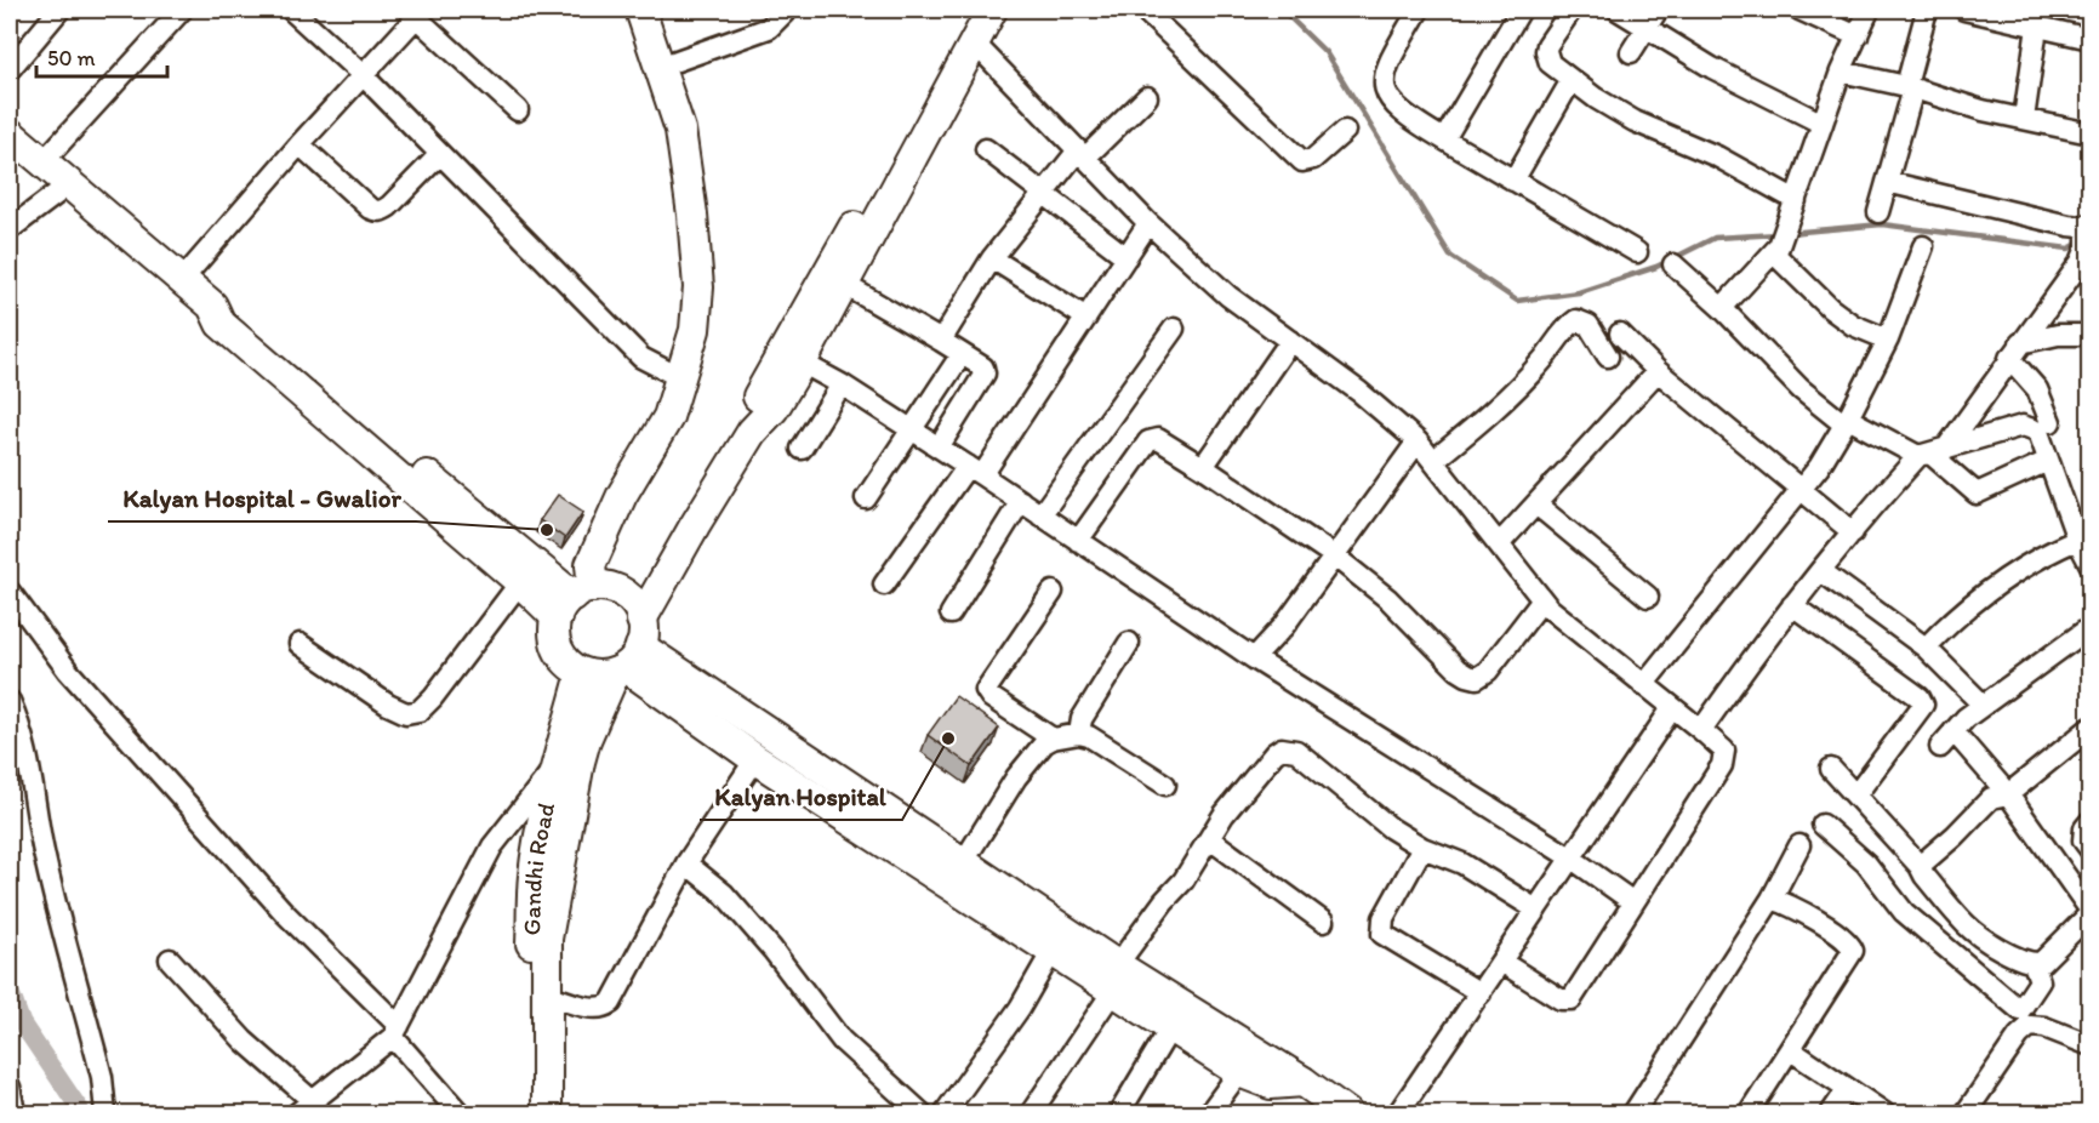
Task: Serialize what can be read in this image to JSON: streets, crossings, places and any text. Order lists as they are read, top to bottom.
{
  "streets": {
    "main road": ["Gandhi Road"]
  },
  "places": ["Kalyan Hospital - Gwalior", "Kalyan Hospital"],
  "scale_bar": "50 m"
}
